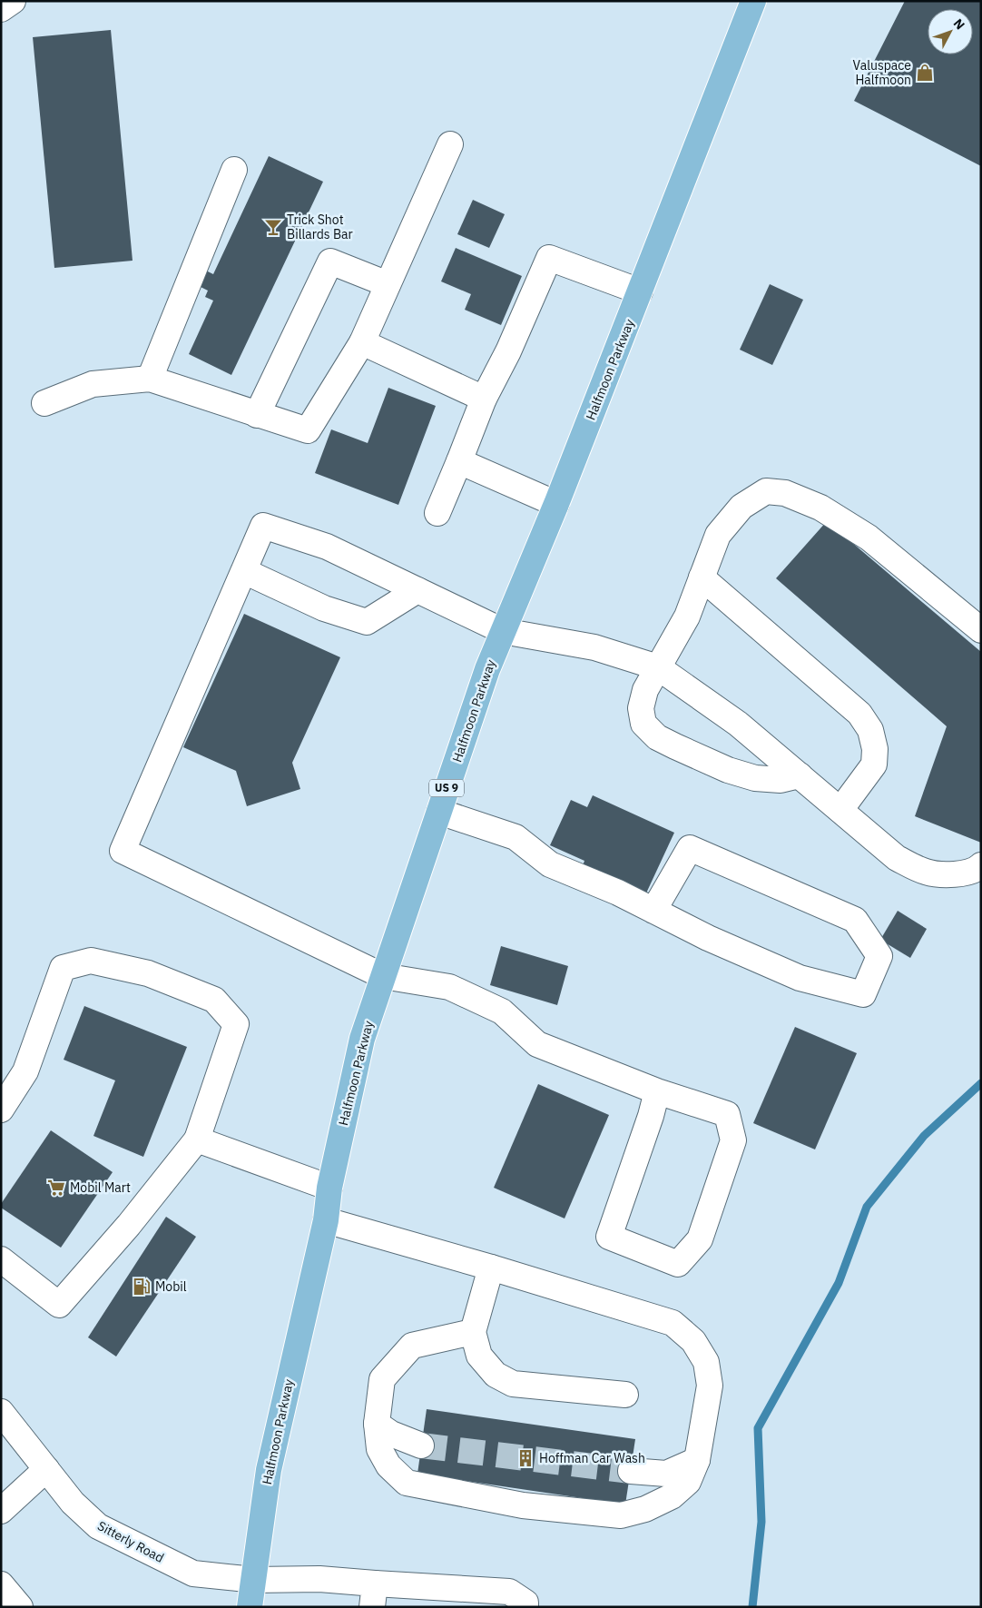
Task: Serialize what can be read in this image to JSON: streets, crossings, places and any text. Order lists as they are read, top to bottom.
{
  "streets": {
    "main road": ["Halfmoon Parkway", "US 9"],
    "street": ["Sitterly Road"]
  },
  "crossings": [
    ["Halfmoon Parkway", "Sitterly Road"]
  ],
  "places": {
    "shop": ["Valuspace Halfmoon"],
    "bar": ["Trick Shot Billards Bar"],
    "supermarket": ["Mobil Mart"],
    "fuel station": ["Mobil"],
    "building": ["Hoffman Car Wash"]
  },
  "north": "top right"
}
